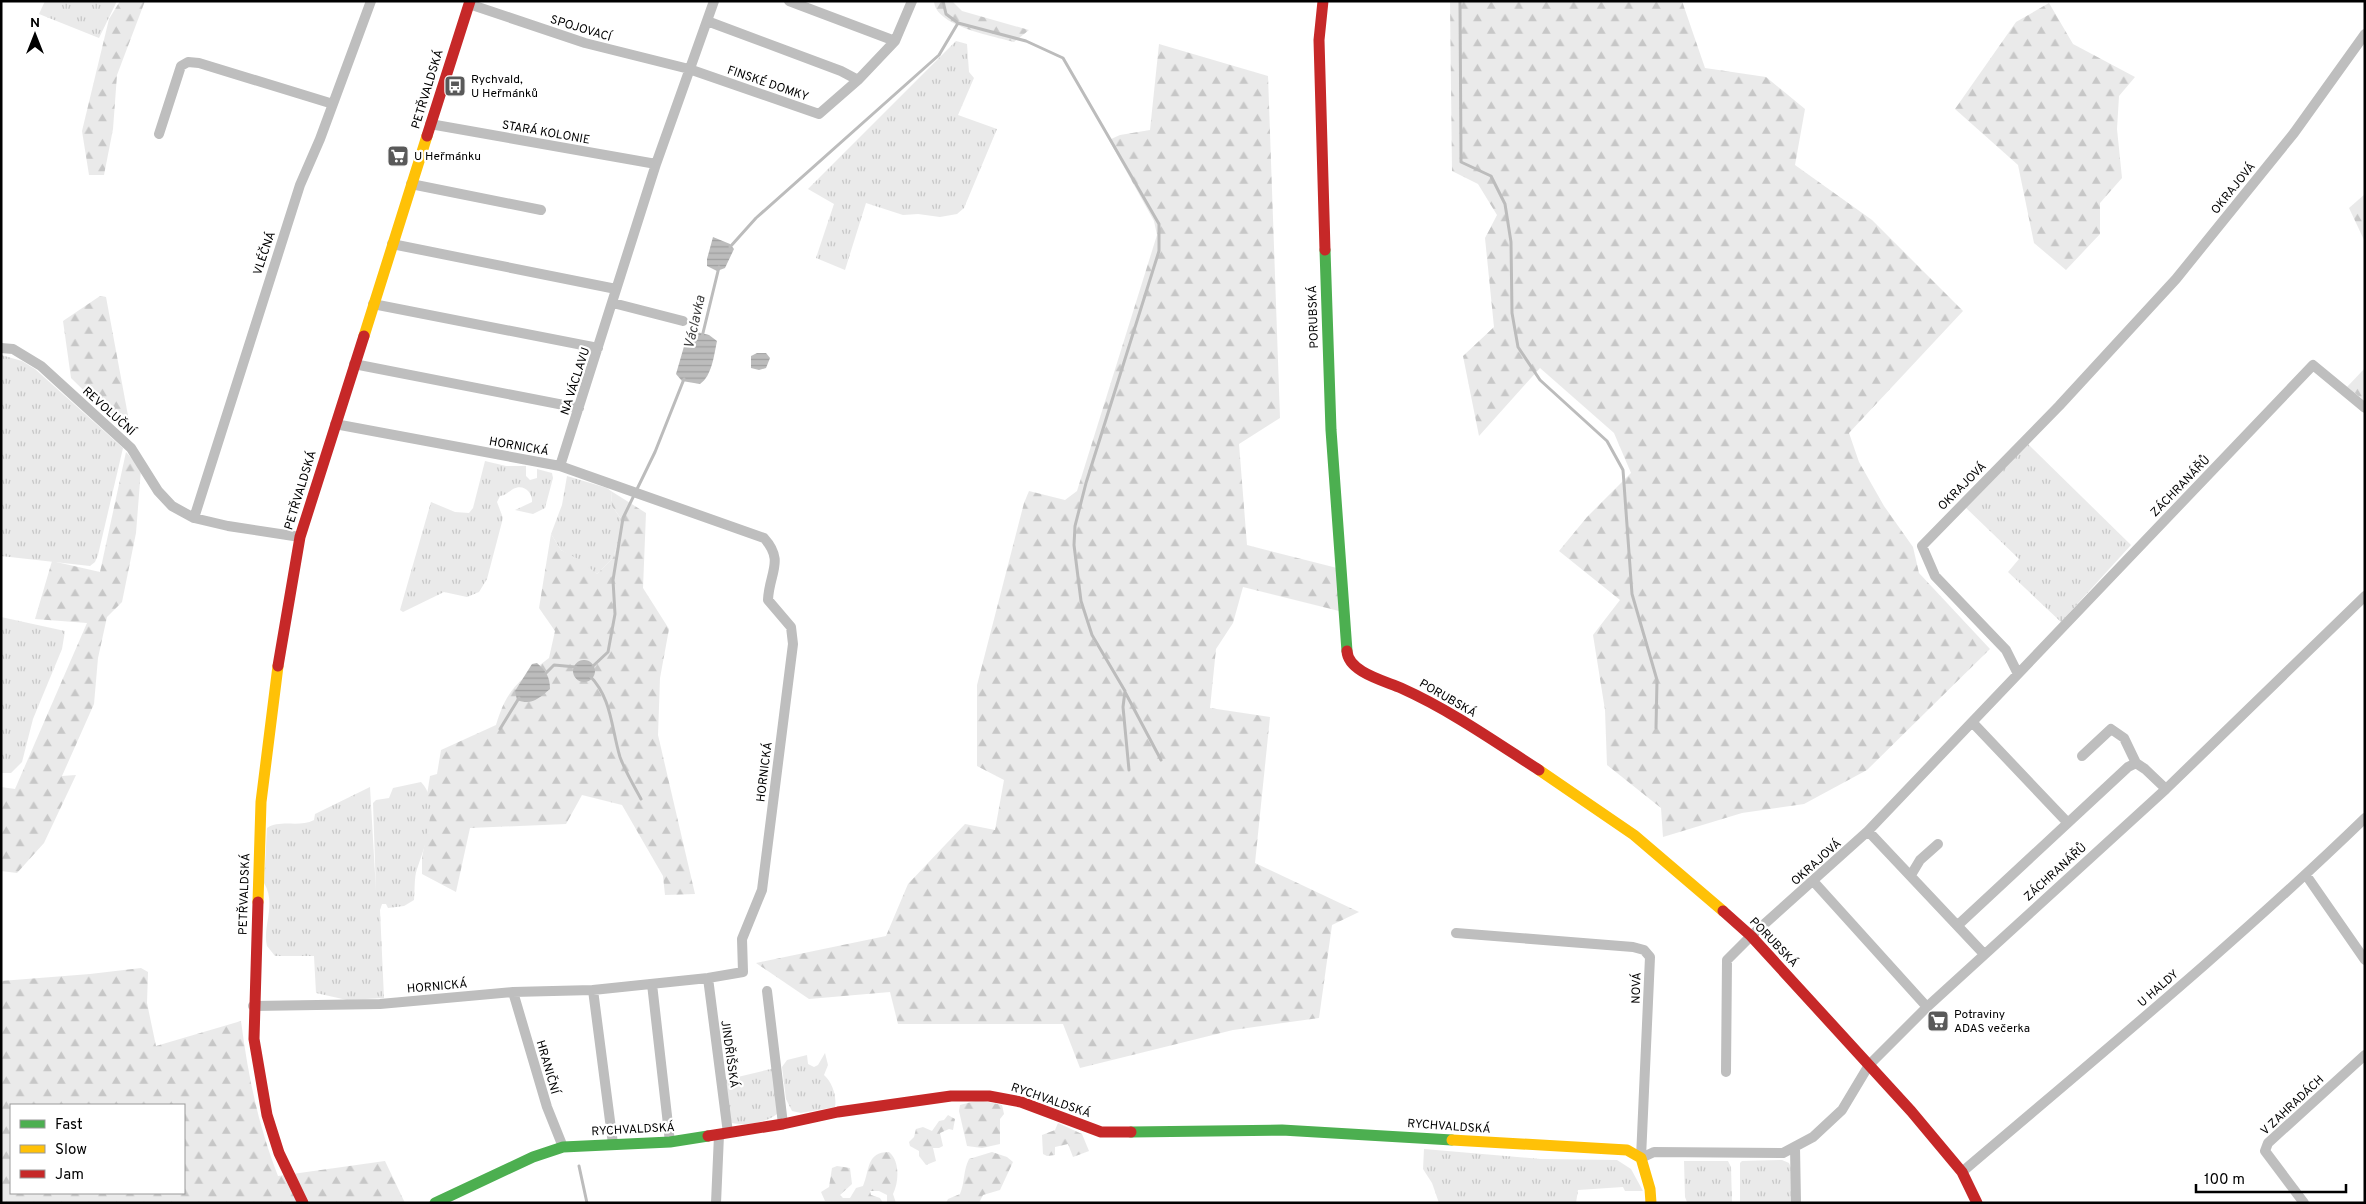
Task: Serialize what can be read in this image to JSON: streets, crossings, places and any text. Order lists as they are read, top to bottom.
{
  "streets": {
    "street": [
      "SPOJOVACÍ",
      "FINSKÉ DOMKY",
      "PETŘVALDSKÁ",
      "STARÁ KOLONIE",
      "OKRAJOVÁ",
      "VLÉČNÁ",
      "PORUBSKÁ",
      "NA VÁCLAVU",
      "REVOLUČNÍ",
      "HORNICKÁ",
      "ZÁCHRANÁŘŮ",
      "NOVÁ",
      "U HALDY",
      "JINDŘIŠSKÁ",
      "HRANIČNÍ",
      "RYCHVALDSKÁ",
      "V ZAHRADÁCH"
    ]
  },
  "crossings": [
    ["SPOJOVACÍ", "FINSKÉ DOMKY"],
    ["SPOJOVACÍ", "PETŘVALDSKÁ"],
    ["PETŘVALDSKÁ", "STARÁ KOLONIE"],
    ["PETŘVALDSKÁ", "REVOLUČNÍ"],
    ["PETŘVALDSKÁ", "HORNICKÁ"],
    ["STARÁ KOLONIE", "NA VÁCLAVU"],
    ["OKRAJOVÁ", "PORUBSKÁ"],
    ["OKRAJOVÁ", "ZÁCHRANÁŘŮ"],
    ["VLÉČNÁ", "REVOLUČNÍ"],
    ["PORUBSKÁ", "ZÁCHRANÁŘŮ"],
    ["PORUBSKÁ", "U HALDY"],
    ["NA VÁCLAVU", "HORNICKÁ"],
    ["HORNICKÁ", "JINDŘIŠSKÁ"],
    ["HORNICKÁ", "HRANIČNÍ"],
    ["NOVÁ", "RYCHVALDSKÁ"],
    ["JINDŘIŠSKÁ", "RYCHVALDSKÁ"],
    ["HRANIČNÍ", "RYCHVALDSKÁ"]
  ],
  "water": ["Václavka"],
  "places": {
    "bus stop": ["Rychvald, U Heřmánků"],
    "supermarket": ["U Heřmánku", "Potraviny ADAS večerka"]
  },
  "legend": ["Fast", "Slow", "Jam"],
  "scale_bar": "100 m",
  "north": "top"
}
